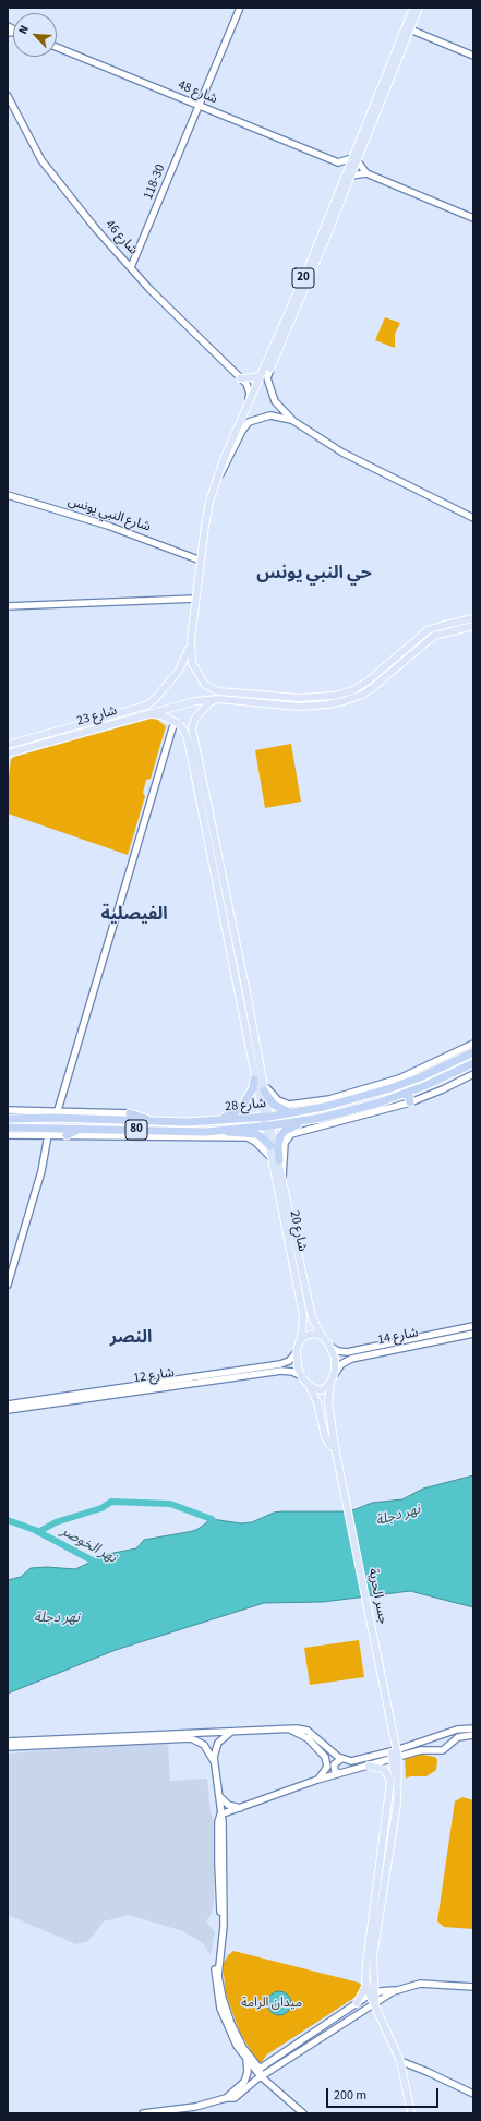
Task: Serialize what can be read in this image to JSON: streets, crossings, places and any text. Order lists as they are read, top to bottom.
{
  "streets": {
    "highway": ["شارع 28", "80"],
    "main road": [
      "شارع 48",
      "118-30",
      "شارع 46",
      "20",
      "شارع النبي يونس",
      "شارع 23",
      "شارع 20",
      "شارع 14",
      "شارع 12",
      "جسر الحرية"
    ]
  },
  "crossings": [
    ["شارع 48", "118-30"],
    ["118-30", "شارع 46"],
    ["شارع 46", "20"],
    ["شارع 28", "شارع 20"],
    ["شارع 20", "شارع 14"],
    ["شارع 20", "شارع 12"],
    ["شارع 20", "جسر الحرية"],
    ["شارع 14", "شارع 12"],
    ["شارع 14", "جسر الحرية"],
    ["شارع 12", "جسر الحرية"]
  ],
  "districts": ["حي النبي يونس", "الفيصلية", "النصر"],
  "water": ["نهر دجلة", "نهر الخوصر"],
  "parks": ["ميدان الرامة"],
  "scale_bar": "200 m",
  "north": "top left"
}
